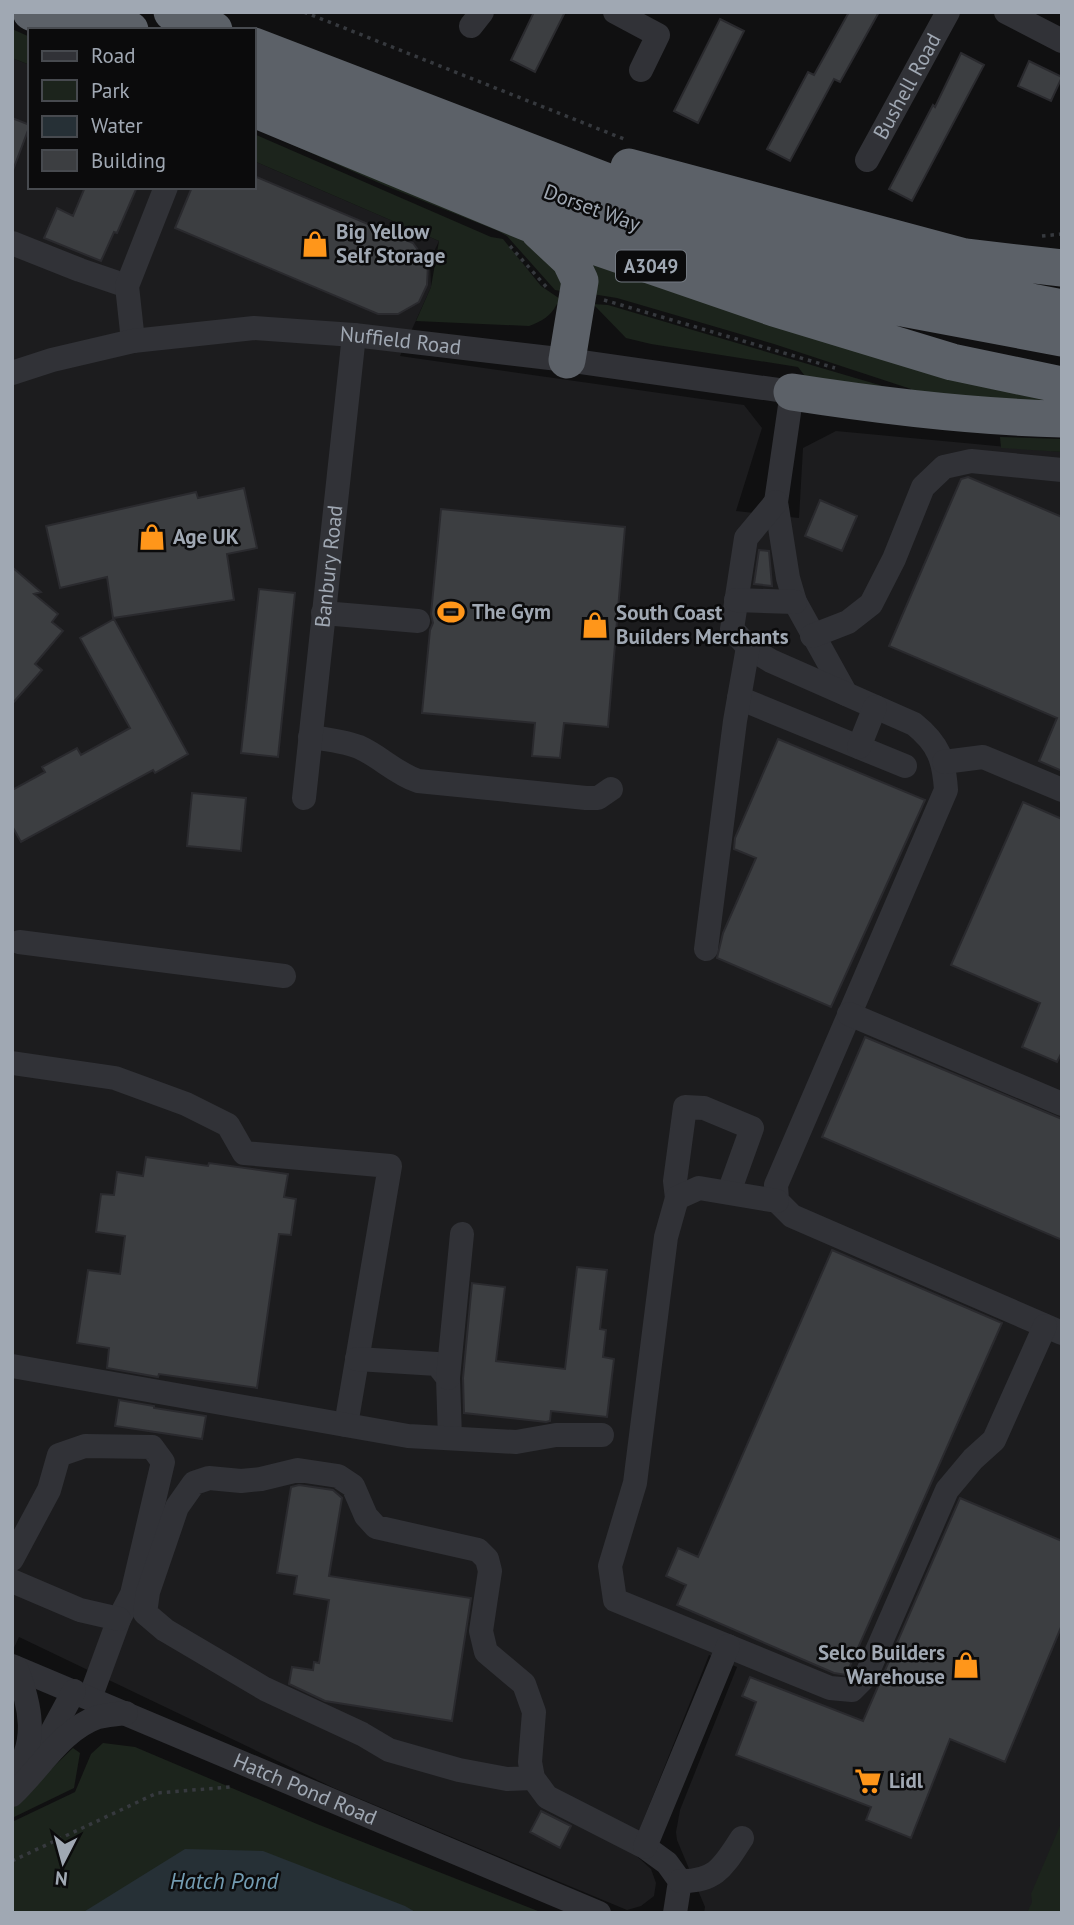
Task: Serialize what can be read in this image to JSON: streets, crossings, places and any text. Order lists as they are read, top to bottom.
{
  "streets": {
    "highway": ["Dorset Way", "A3049"],
    "street": [
      "Bushell Road",
      "Nuffield Road",
      "Banbury Road",
      "Hatch Pond Road"
    ]
  },
  "crossings": [
    ["Nuffield Road", "Banbury Road"]
  ],
  "water": ["Hatch Pond"],
  "places": {
    "shop": [
      "Big Yellow Self Storage",
      "Age UK",
      "South Coast Builders Merchants",
      "Selco Builders Warehouse"
    ],
    "sports": ["The Gym"],
    "supermarket": ["Lidl"]
  },
  "legend": [
    "Road",
    "Park",
    "Water",
    "Building"
  ],
  "north": "bottom"
}
